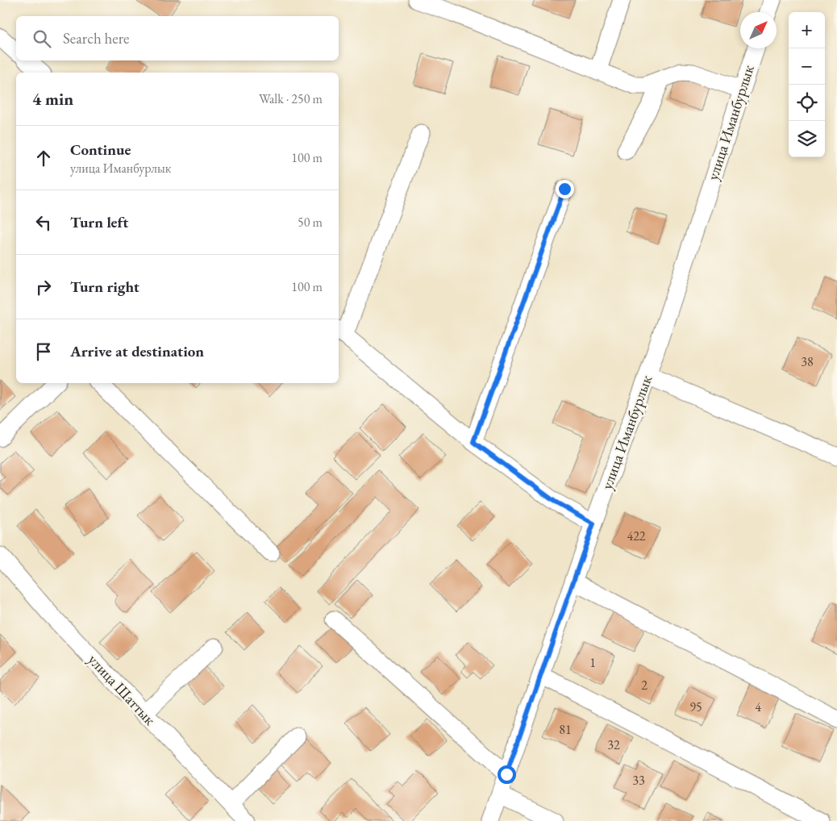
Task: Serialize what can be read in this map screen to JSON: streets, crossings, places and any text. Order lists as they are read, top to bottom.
{
  "streets": {
    "street": ["улица Иманбурлык", "улица Шаттык"]
  },
  "house_numbers": [
    "38",
    "422",
    "1",
    "2",
    "95",
    "4",
    "81",
    "32",
    "33"
  ],
  "north": "top right",
  "page": {
    "map_buttons": ["+", "−"],
    "search": "Search here",
    "heading": ["4 min", "Walk · 250 m"],
    "list": [
      ["Continue", "улица Иманбурлык", "100 m"],
      ["Turn left", "50 m"],
      ["Turn right", "100 m"],
      "Arrive at destination"
    ]
  }
}
